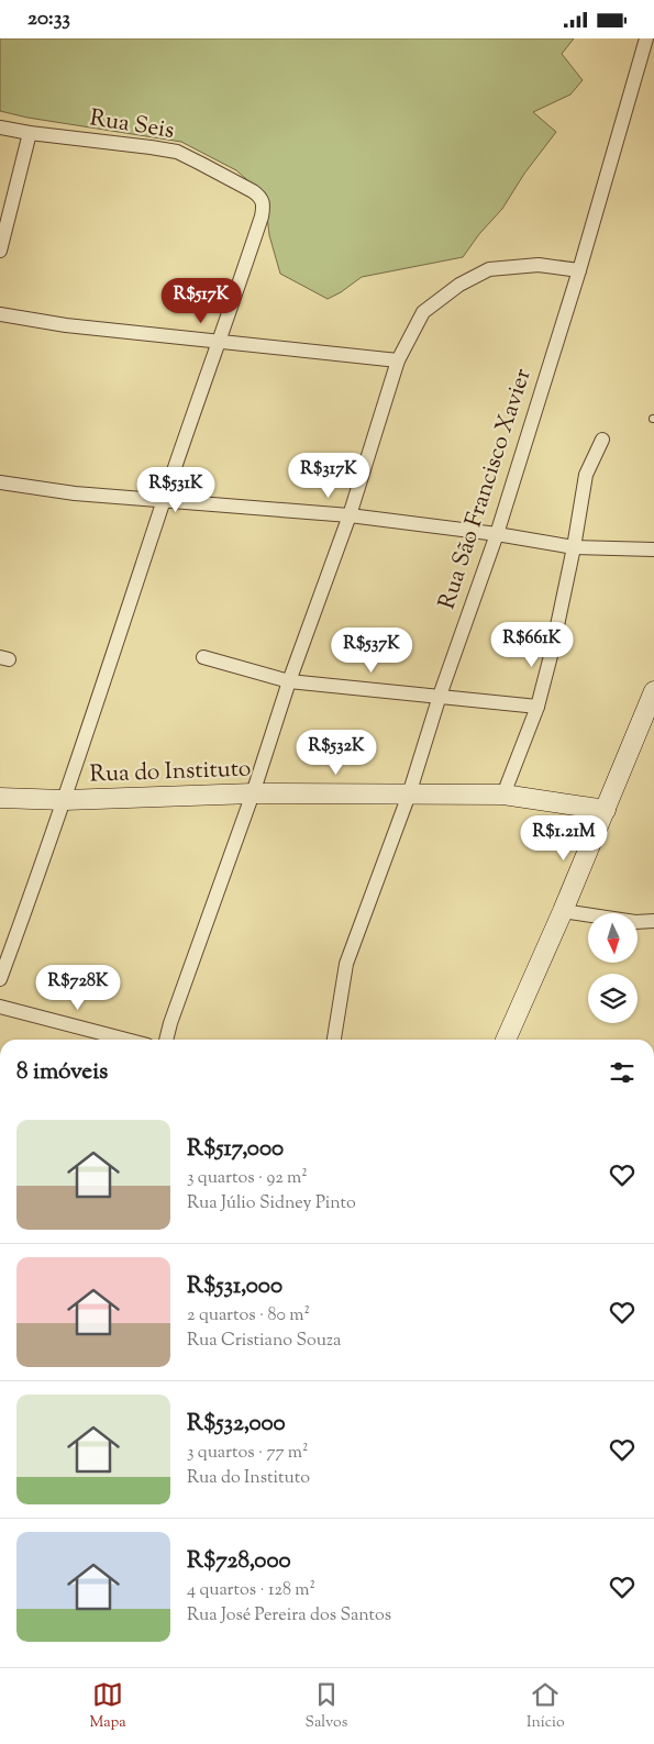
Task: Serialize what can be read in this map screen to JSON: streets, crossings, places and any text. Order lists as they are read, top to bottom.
{
  "streets": {
    "main road": ["Rua do Instituto"],
    "street": ["Rua Seis", "Rua São Francisco Xavier"]
  },
  "crossings": [
    ["Rua São Francisco Xavier", "Rua do Instituto"]
  ],
  "north": "bottom",
  "page": {
    "status": "20:33",
    "price": [
      "R$517K",
      "R$317K",
      "R$531K",
      "R$661K",
      "R$537K",
      "R$532K",
      "R$1.21M",
      "R$728K"
    ],
    "heading": "8 imóveis",
    "list": [
      {
        "name": "R$517,000",
        "note": "3 quartos · 92 m² · Rua Júlio Sidney Pinto"
      },
      {
        "name": "R$531,000",
        "note": "2 quartos · 80 m² · Rua Cristiano Souza"
      },
      {
        "name": "R$532,000",
        "note": "3 quartos · 77 m² · Rua do Instituto"
      },
      {
        "name": "R$728,000",
        "note": "4 quartos · 128 m² · Rua José Pereira dos Santos"
      }
    ],
    "tabs": ["Mapa", "Salvos", "Início"]
  }
}
